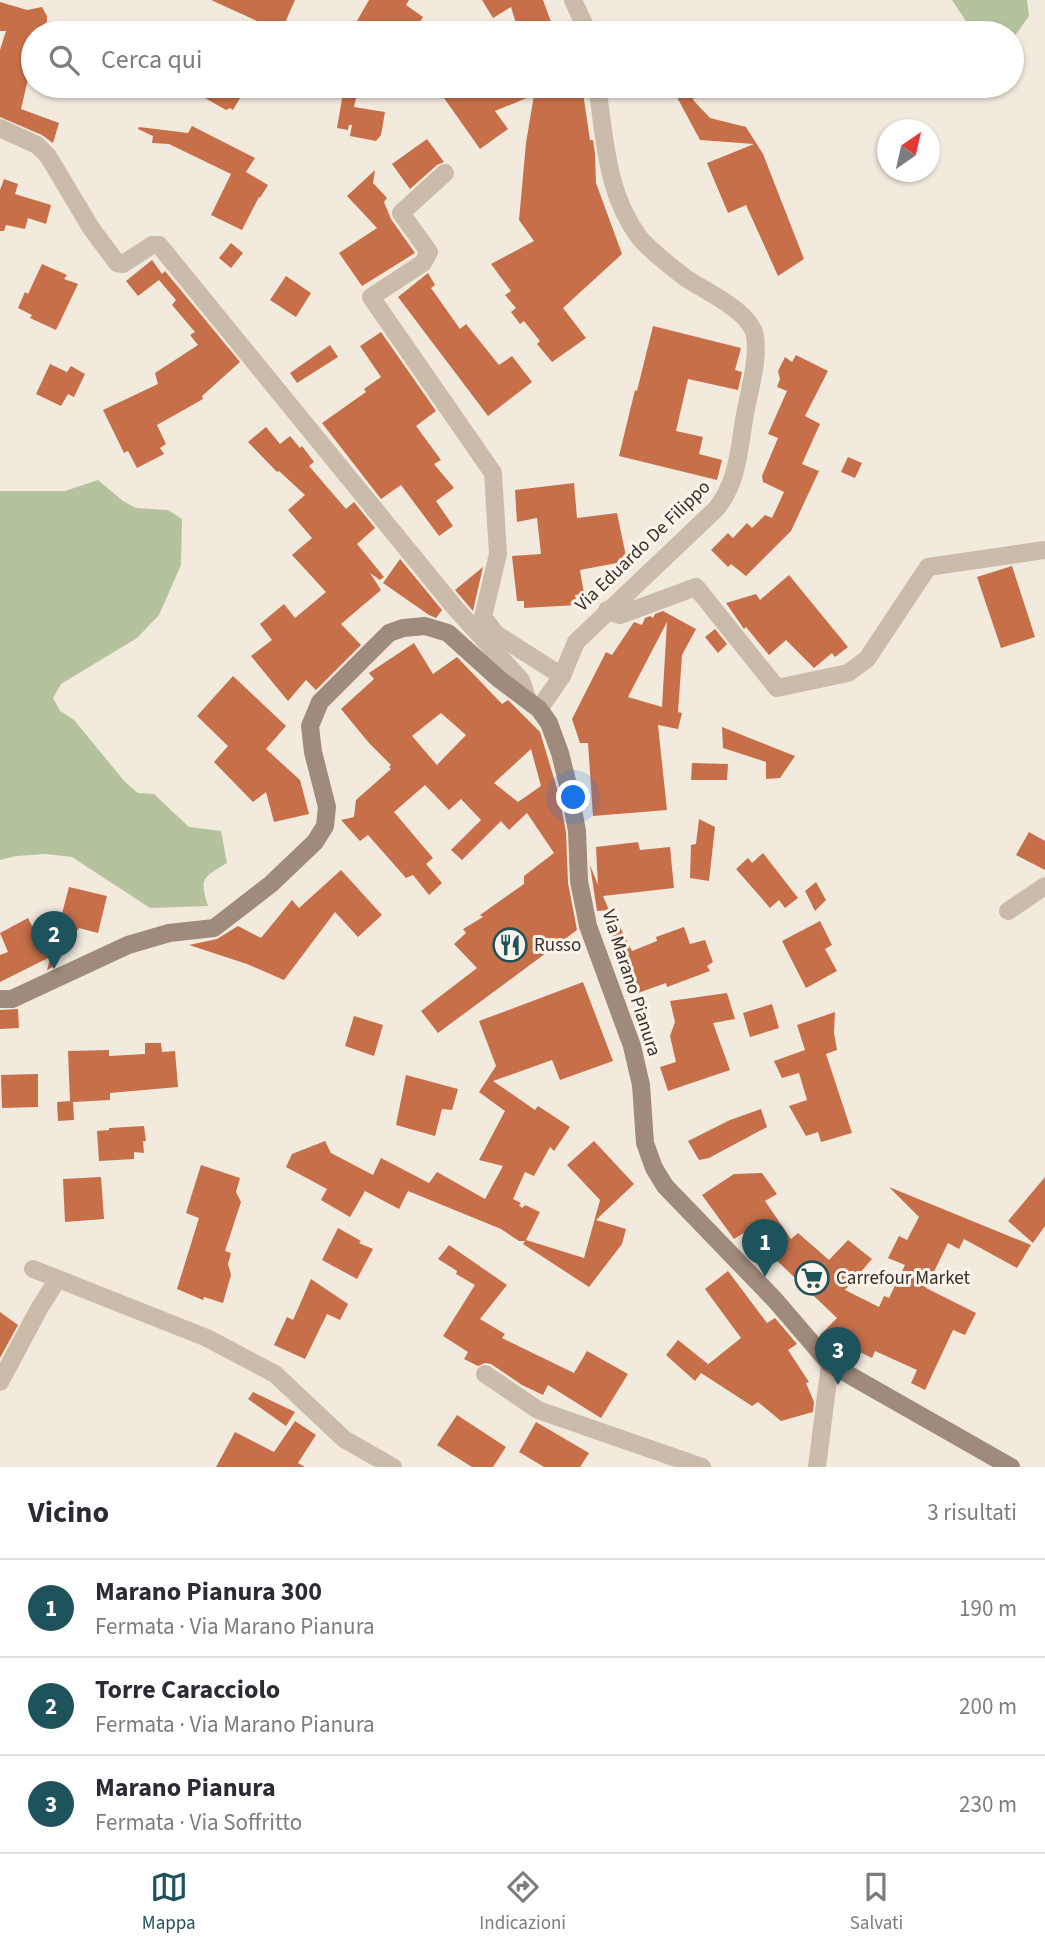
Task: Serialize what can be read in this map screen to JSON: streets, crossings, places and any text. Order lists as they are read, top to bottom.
{
  "streets": {
    "street": ["Via Eduardo De Filippo", "Via Marano Pianura"]
  },
  "crossings": [
    ["Via Eduardo De Filippo", "Via Marano Pianura"]
  ],
  "places": {
    "restaurant": ["Russo"],
    "supermarket": ["Carrefour Market"]
  },
  "north": "top right",
  "page": {
    "search": "Cerca qui",
    "pins": ["2", "1", "3"],
    "heading": ["Vicino", "3 risultati"],
    "list": [
      {
        "mark": "1",
        "name": "Marano Pianura 300",
        "note": "Fermata · Via Marano Pianura",
        "value": "190 m"
      },
      {
        "mark": "2",
        "name": "Torre Caracciolo",
        "note": "Fermata · Via Marano Pianura",
        "value": "200 m"
      },
      {
        "mark": "3",
        "name": "Marano Pianura",
        "note": "Fermata · Via Soffritto",
        "value": "230 m"
      }
    ],
    "nav": ["Mappa", "Indicazioni", "Salvati"]
  }
}
